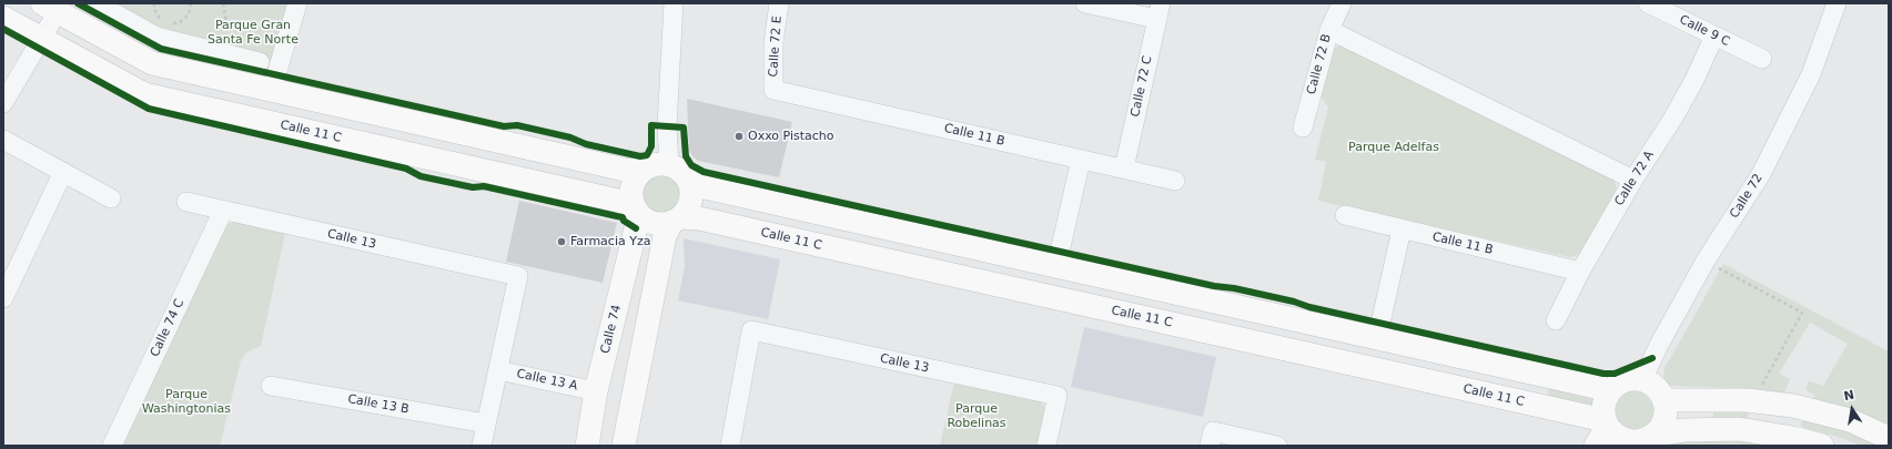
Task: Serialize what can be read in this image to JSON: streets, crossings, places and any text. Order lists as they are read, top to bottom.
{
  "streets": {
    "main road": ["Calle 11 C", "Calle 74"],
    "street": [
      "Calle 9 C",
      "Calle 72 E",
      "Calle 72 B",
      "Calle 72 C",
      "Calle 11 B",
      "Calle 72 A",
      "Calle 72",
      "Calle 13",
      "Calle 74 C",
      "Calle 13 A",
      "Calle 13 B"
    ]
  },
  "crossings": [
    ["Calle 9 C", "Calle 72 A"],
    ["Calle 72 E", "Calle 11 B"],
    ["Calle 72 C", "Calle 11 B"],
    ["Calle 11 C", "Calle 72"],
    ["Calle 11 C", "Calle 74"],
    ["Calle 11 B", "Calle 72 A"],
    ["Calle 13", "Calle 74 C"],
    ["Calle 13", "Calle 13 A"],
    ["Calle 74", "Calle 13 A"]
  ],
  "parks": [
    "Parque Gran Santa Fe Norte",
    "Parque Adelfas",
    "Parque Washingtonias",
    "Parque Robelinas"
  ],
  "places": ["Oxxo Pistacho", "Farmacia Yza"],
  "north": "top"
}
